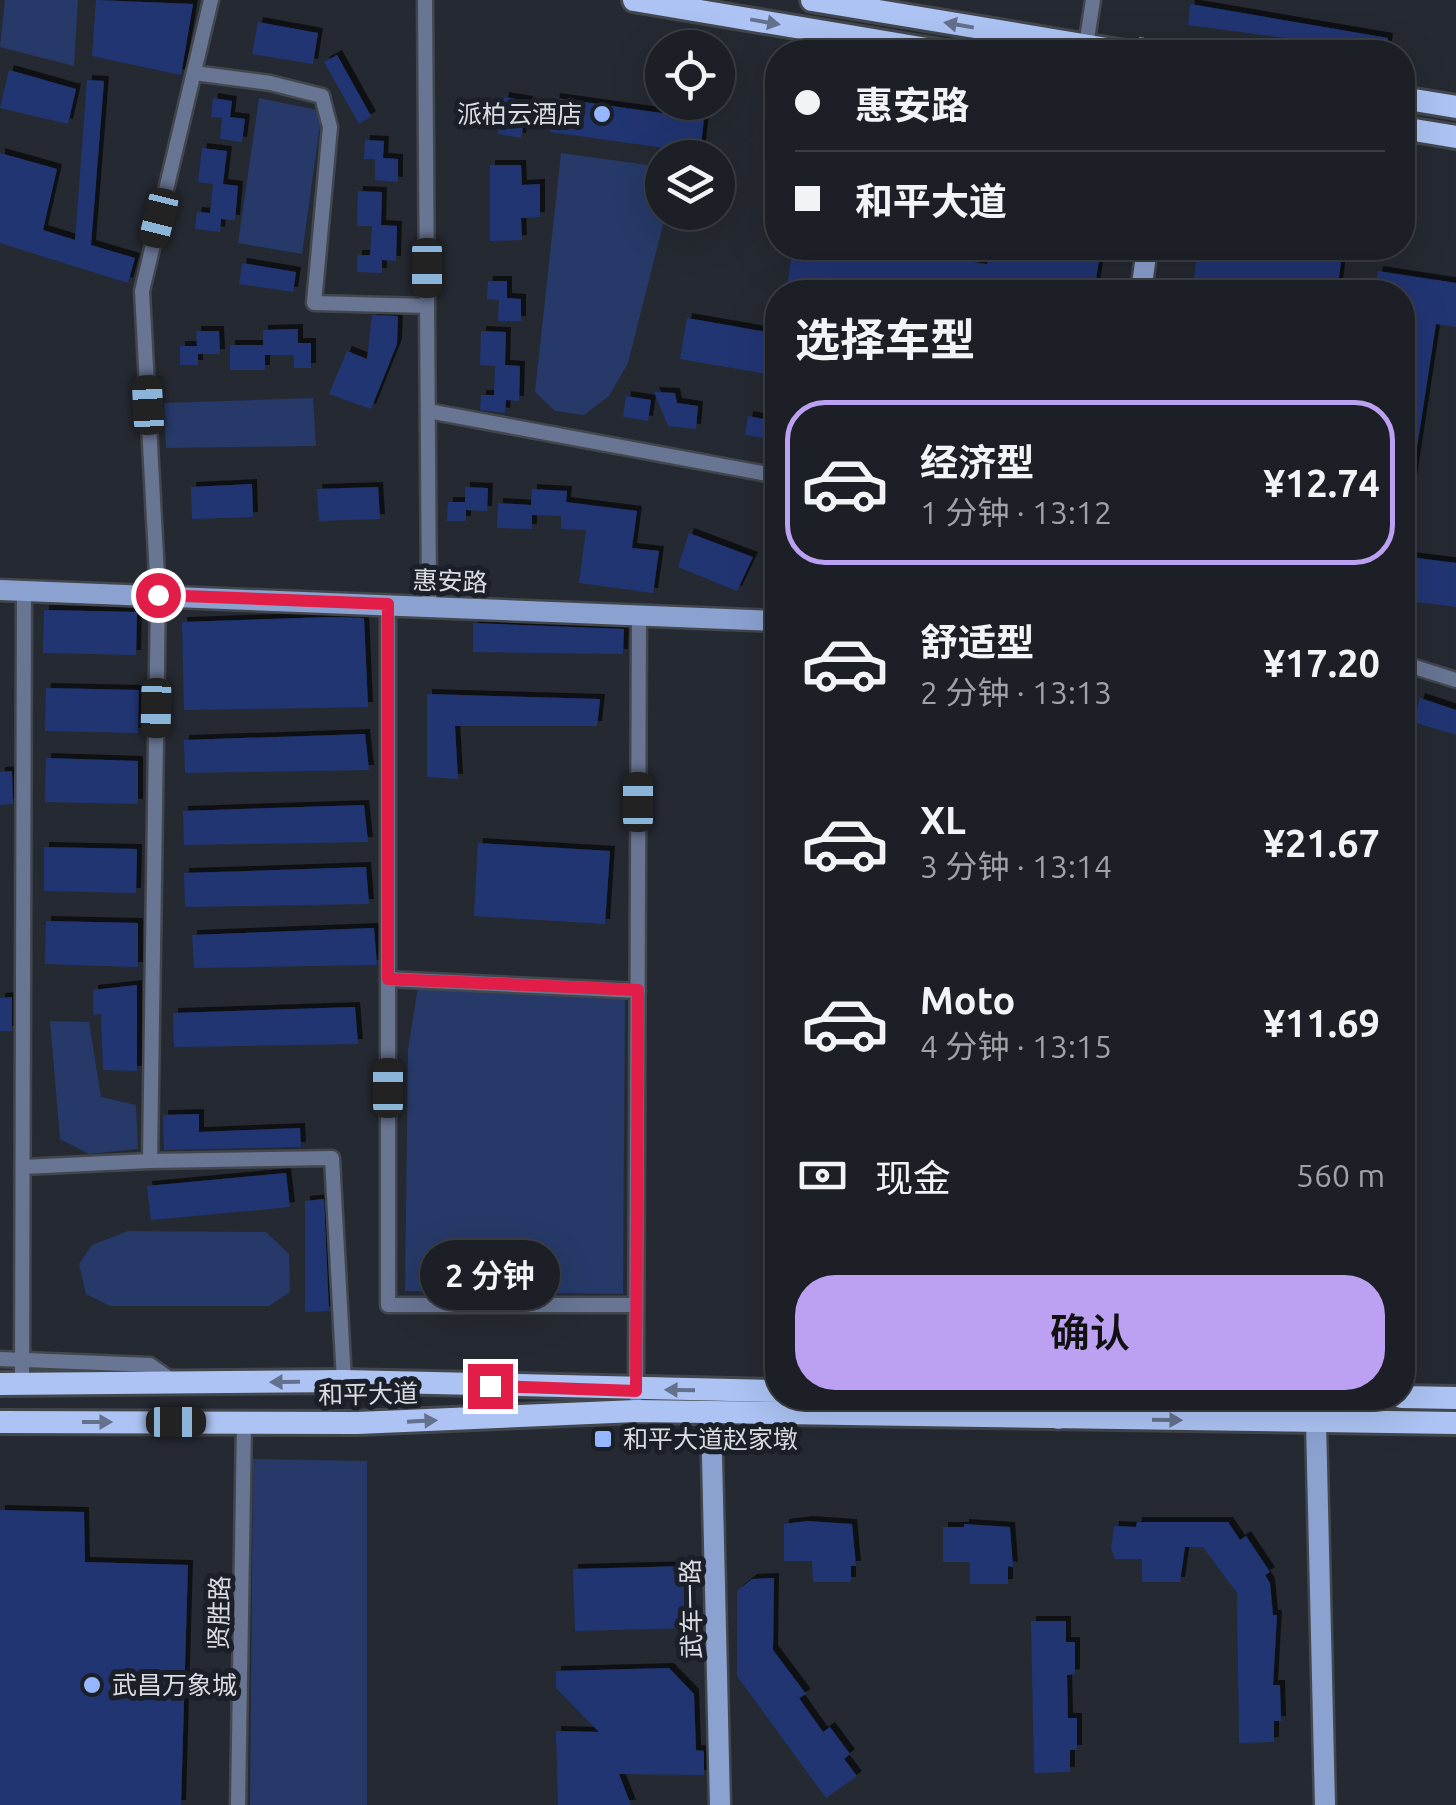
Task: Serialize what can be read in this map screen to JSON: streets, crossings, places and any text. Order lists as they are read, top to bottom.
{
  "streets": {
    "main road": ["和平大道"],
    "street": ["惠安路", "武车一路", "贤胜路"]
  },
  "crossings": [
    ["和平大道", "武车一路"],
    ["和平大道", "贤胜路"]
  ],
  "places": {
    "other": ["派柏云酒店", "武昌万象城"],
    "transit": ["和平大道赵家墩"]
  },
  "page": {
    "banner": ["惠安路", "和平大道"],
    "heading": "选择车型",
    "list": [
      {
        "name": "经济型",
        "note": "1 分钟 · 13:12",
        "value": "¥12.74"
      },
      {
        "name": "舒适型",
        "note": "2 分钟 · 13:13",
        "value": "¥17.20"
      },
      {
        "name": "XL",
        "note": "3 分钟 · 13:14",
        "value": "¥21.67"
      },
      {
        "name": "Moto",
        "note": "4 分钟 · 13:15",
        "value": "¥11.69"
      }
    ],
    "pay": ["现金", "560 m"],
    "bubble": "2 分钟",
    "buttons": "确认"
  }
}
